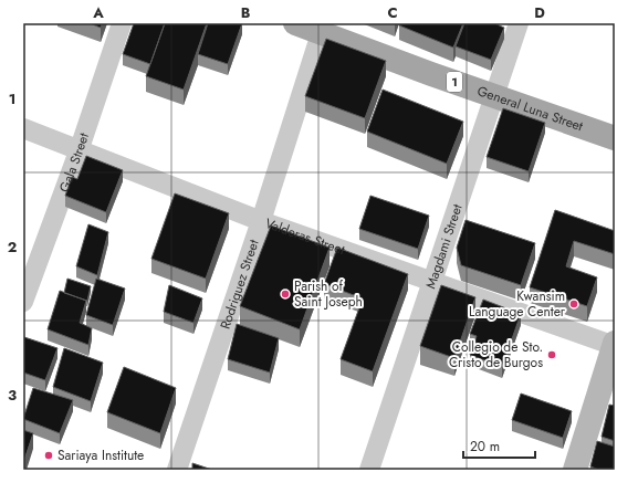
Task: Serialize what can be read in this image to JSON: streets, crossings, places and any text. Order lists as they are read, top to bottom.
{
  "streets": {
    "main road": ["1", "General Luna Street"],
    "street": [
      "Gala Street",
      "Valderas Street",
      "Magdami Street",
      "Rodriguez Street"
    ]
  },
  "crossings": [
    ["General Luna Street", "Magdami Street"],
    ["General Luna Street", "Rodriguez Street"],
    ["Gala Street", "Valderas Street"],
    ["Valderas Street", "Magdami Street"],
    ["Valderas Street", "Rodriguez Street"]
  ],
  "places": [
    "Parish of Saint Joseph",
    "Kwansim Language Center",
    "Collegio de Sto. Cristo de Burgos",
    "Sariaya Institute"
  ],
  "scale_bar": "20 m",
  "grid": {
    "columns": [
      "A",
      "B",
      "C",
      "D"
    ],
    "rows": ["1", "2", "3"]
  }
}
